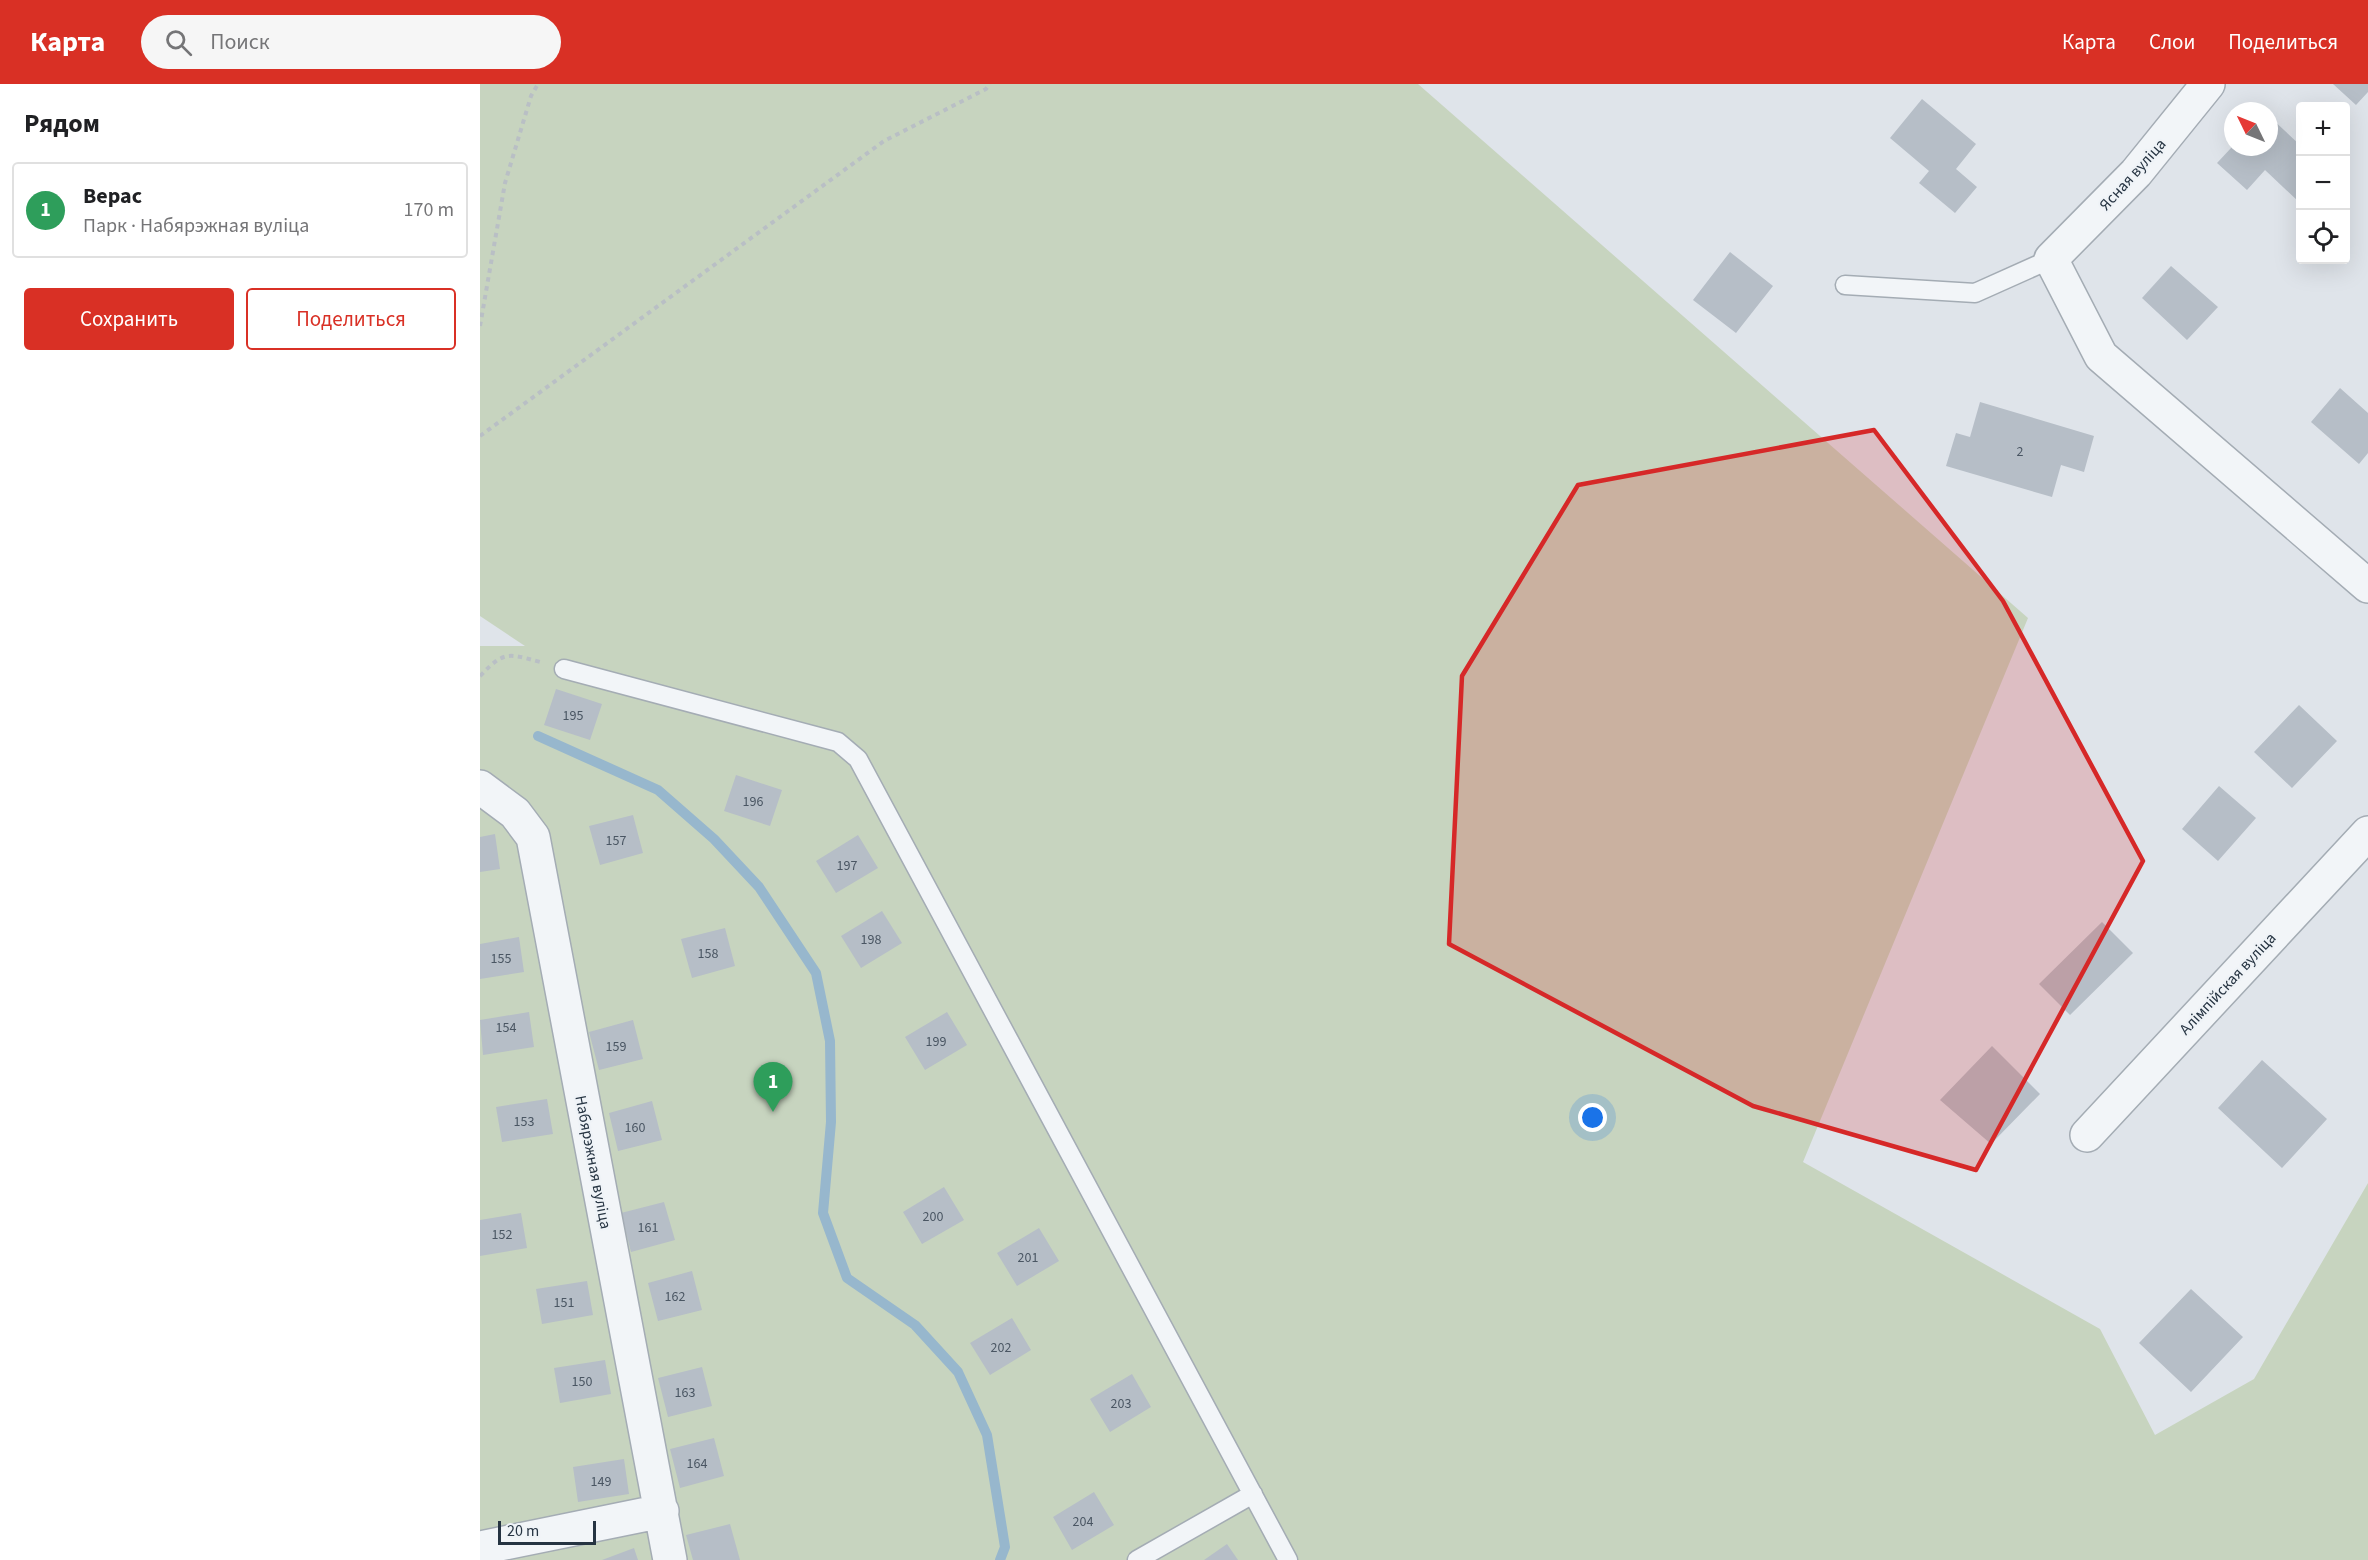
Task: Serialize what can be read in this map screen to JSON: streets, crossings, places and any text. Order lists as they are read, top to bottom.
{
  "streets": {
    "street": ["Ясная вуліца", "Алімпійская вуліца", "Набярэжная вуліца"]
  },
  "house_numbers": [
    "2",
    "195",
    "196",
    "157",
    "197",
    "198",
    "158",
    "155",
    "154",
    "199",
    "159",
    "153",
    "160",
    "200",
    "161",
    "152",
    "201",
    "162",
    "151",
    "202",
    "150",
    "163",
    "203",
    "164",
    "149",
    "204"
  ],
  "scale_bar": "20 m",
  "north": "top left",
  "page": {
    "header": "Карта",
    "search": "Поиск",
    "nav": ["Карта", "Слои", "Поделиться"],
    "heading": "Рядом",
    "map_buttons": ["+", "−"],
    "list": [
      {
        "mark": "1",
        "name": "Верас",
        "note": "Парк · Набярэжная вуліца",
        "value": "170 m"
      }
    ],
    "buttons": ["Сохранить", "Поделиться"],
    "pins": "1",
    "scale": "20 m"
  }
}
